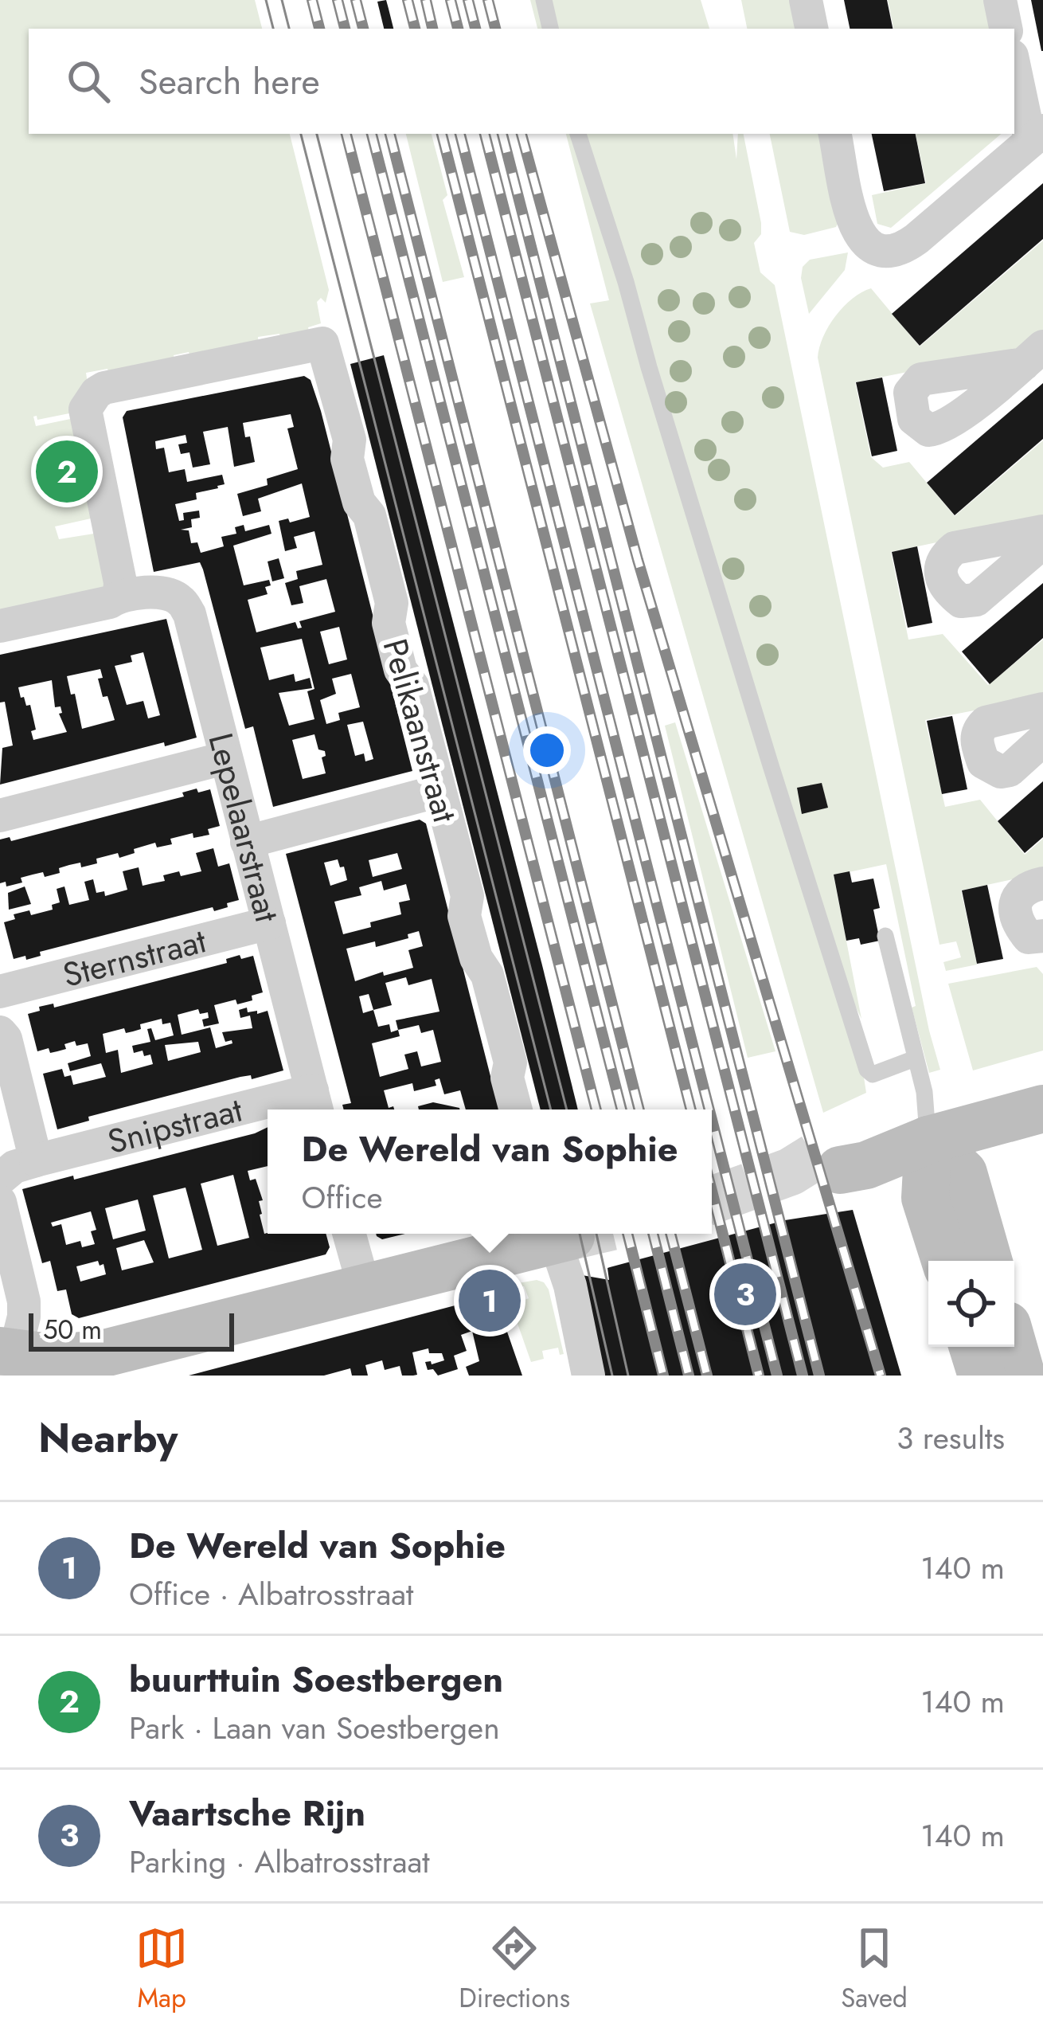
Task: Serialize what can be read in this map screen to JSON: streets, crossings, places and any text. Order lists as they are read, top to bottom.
{
  "streets": {
    "street": [
      "Pelikaanstraat",
      "Lepelaarstraat",
      "Sternstraat",
      "Snipstraat"
    ]
  },
  "crossings": [
    ["Pelikaanstraat", "Lepelaarstraat"],
    ["Lepelaarstraat", "Sternstraat"],
    ["Lepelaarstraat", "Snipstraat"]
  ],
  "scale_bar": "50 m",
  "page": {
    "search": "Search here",
    "pins": ["2", "3", "1"],
    "popup": ["De Wereld van Sophie", "Office"],
    "scale": "50 m",
    "heading": ["Nearby", "3 results"],
    "list": [
      {
        "mark": "1",
        "name": "De Wereld van Sophie",
        "note": "Office · Albatrosstraat",
        "value": "140 m"
      },
      {
        "mark": "2",
        "name": "buurttuin Soestbergen",
        "note": "Park · Laan van Soestbergen",
        "value": "140 m"
      },
      {
        "mark": "3",
        "name": "Vaartsche Rijn",
        "note": "Parking · Albatrosstraat",
        "value": "140 m"
      }
    ],
    "nav": ["Map", "Directions", "Saved"]
  }
}
